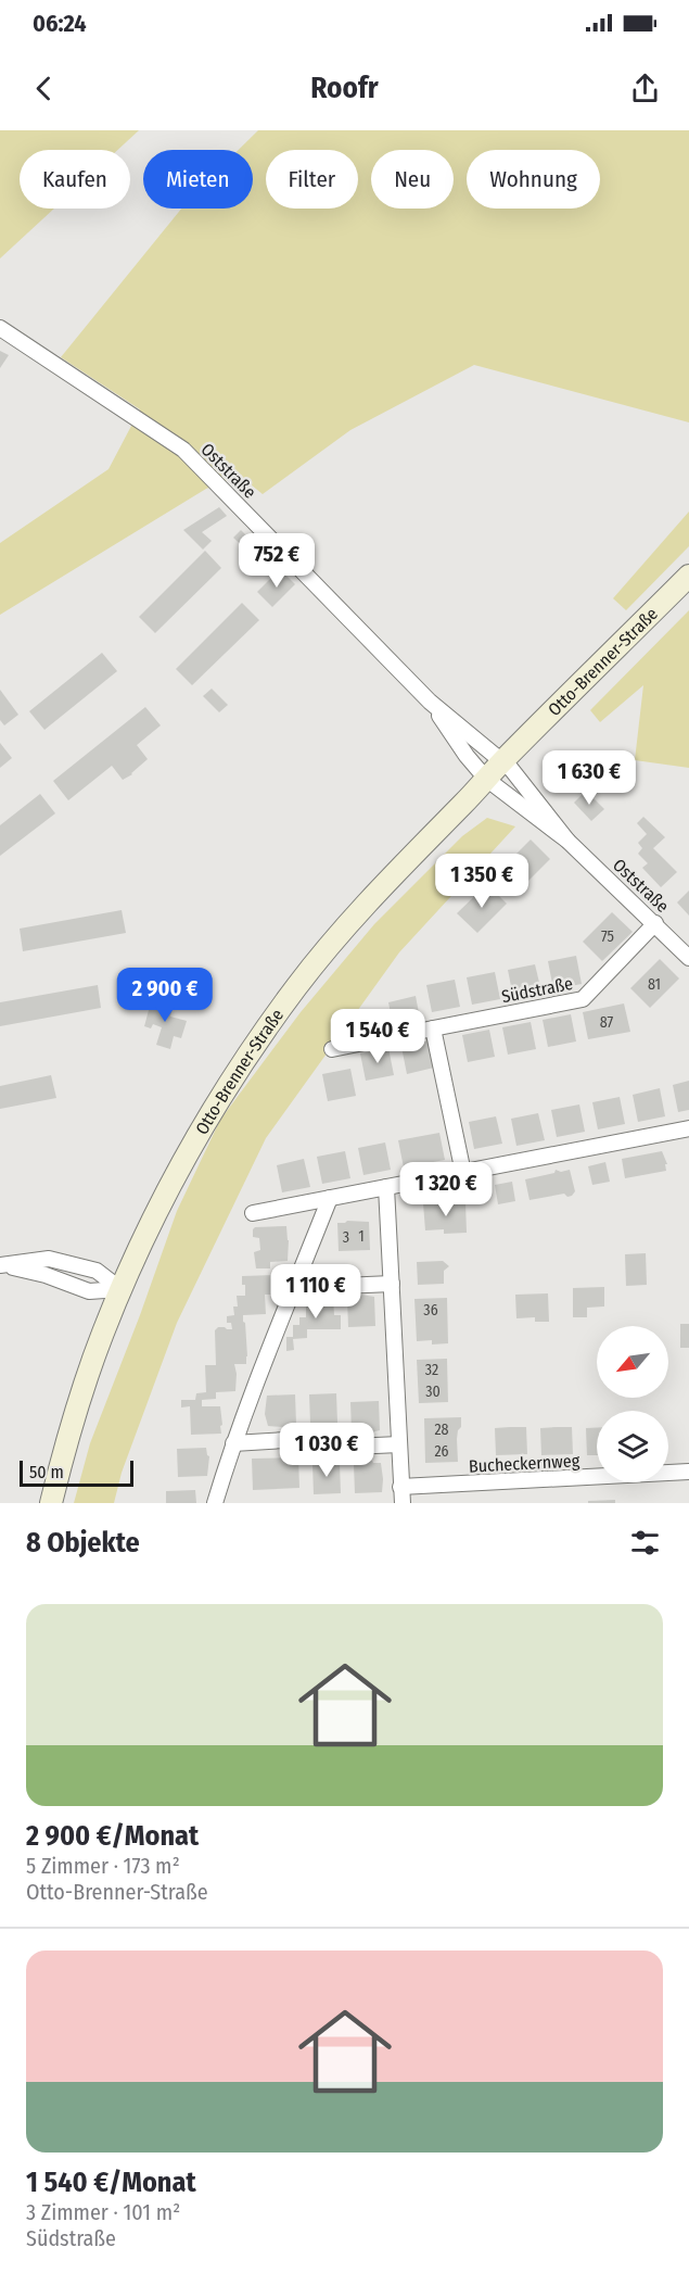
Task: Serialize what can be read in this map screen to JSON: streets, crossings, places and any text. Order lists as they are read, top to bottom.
{
  "streets": {
    "main road": ["Otto-Brenner-Straße"],
    "street": ["Oststraße", "Südstraße", "Bucheckernweg"]
  },
  "crossings": [
    ["Oststraße", "Otto-Brenner-Straße"],
    ["Oststraße", "Südstraße"]
  ],
  "house_numbers": [
    "75",
    "81",
    "87",
    "1",
    "3",
    "36",
    "32",
    "30",
    "28",
    "26"
  ],
  "scale_bar": "50 m",
  "north": "bottom left",
  "page": {
    "status": "06:24",
    "header": "Roofr",
    "chip": [
      "Kaufen",
      "Mieten",
      "Filter",
      "Neu",
      "Wohnung"
    ],
    "price": [
      "752 €",
      "1 630 €",
      "1 350 €",
      "2 900 €",
      "1 540 €",
      "1 320 €",
      "1 110 €",
      "1 030 €"
    ],
    "scale": "50 m",
    "heading": "8 Objekte",
    "list": [
      {
        "name": "2 900 €/Monat",
        "note": "5 Zimmer · 173 m² · Otto-Brenner-Straße"
      },
      {
        "name": "1 540 €/Monat",
        "note": "3 Zimmer · 101 m² · Südstraße"
      }
    ]
  }
}
